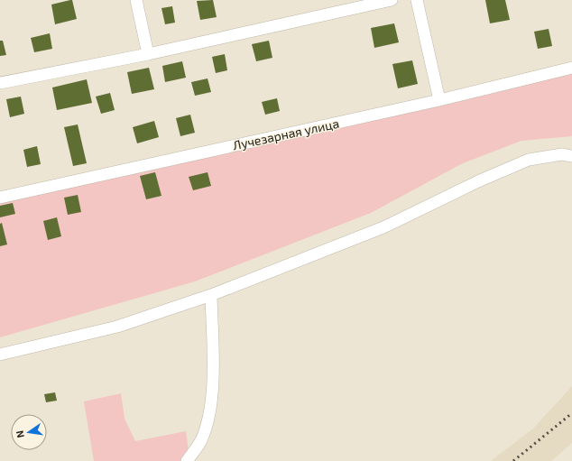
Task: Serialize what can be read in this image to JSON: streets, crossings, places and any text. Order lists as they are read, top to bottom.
{
  "streets": {
    "street": ["Лучезарная улица"]
  },
  "north": "left"
}
